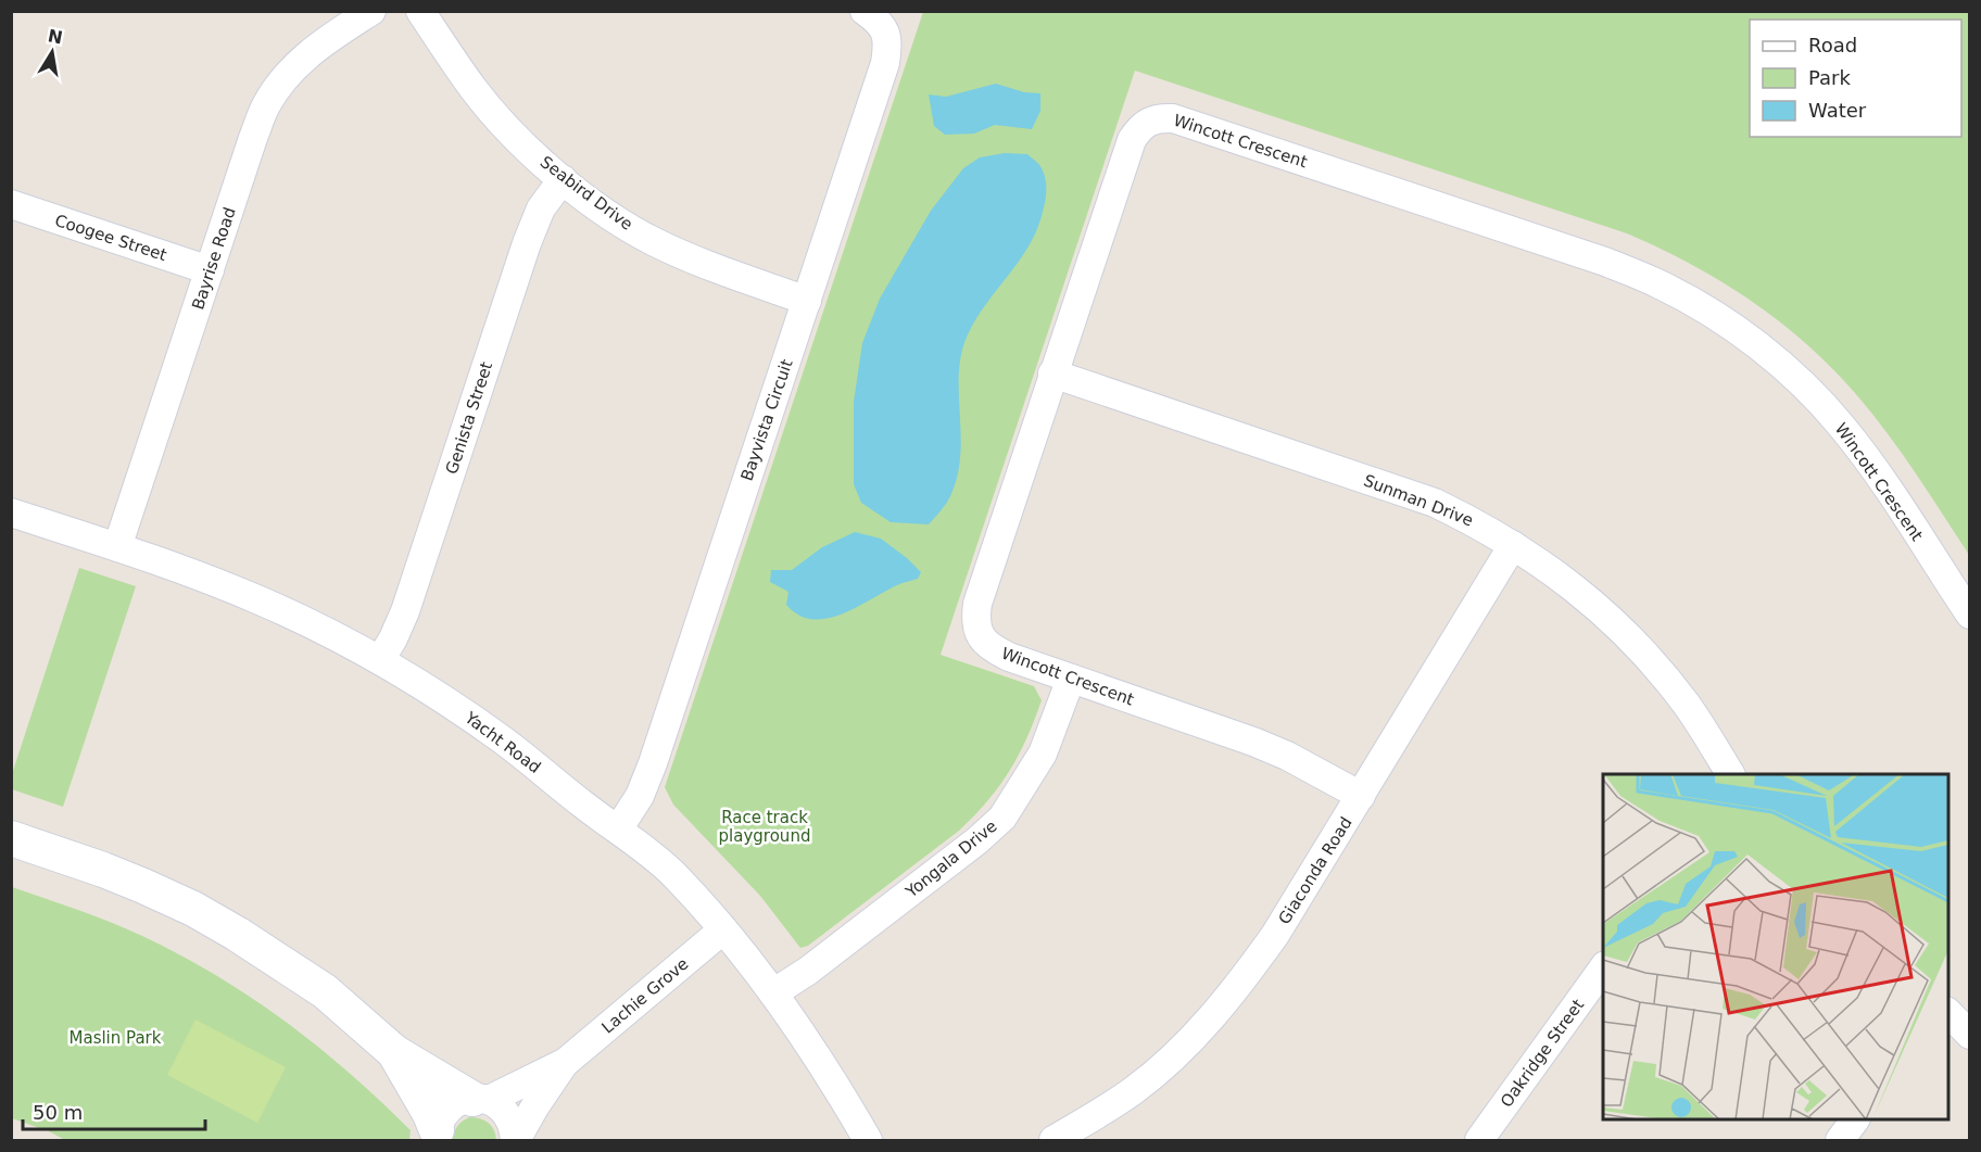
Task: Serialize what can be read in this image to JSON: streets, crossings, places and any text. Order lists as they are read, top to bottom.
{
  "streets": {
    "street": [
      "Wincott Crescent",
      "Seabird Drive",
      "Coogee Street",
      "Bayrise Road",
      "Genista Street",
      "Bayvista Circuit",
      "Sunman Drive",
      "Yacht Road",
      "Yongala Drive",
      "Giaconda Road",
      "Lachie Grove",
      "Oakridge Street"
    ]
  },
  "crossings": [
    ["Wincott Crescent", "Sunman Drive"],
    ["Wincott Crescent", "Yongala Drive"],
    ["Wincott Crescent", "Giaconda Road"],
    ["Seabird Drive", "Genista Street"],
    ["Seabird Drive", "Bayvista Circuit"],
    ["Coogee Street", "Bayrise Road"],
    ["Bayrise Road", "Yacht Road"],
    ["Genista Street", "Yacht Road"],
    ["Bayvista Circuit", "Yacht Road"],
    ["Sunman Drive", "Giaconda Road"],
    ["Yacht Road", "Yongala Drive"],
    ["Yacht Road", "Lachie Grove"]
  ],
  "parks": ["Race track playground", "Maslin Park"],
  "legend": ["Road", "Park", "Water"],
  "scale_bar": "50 m",
  "north": "top"
}
